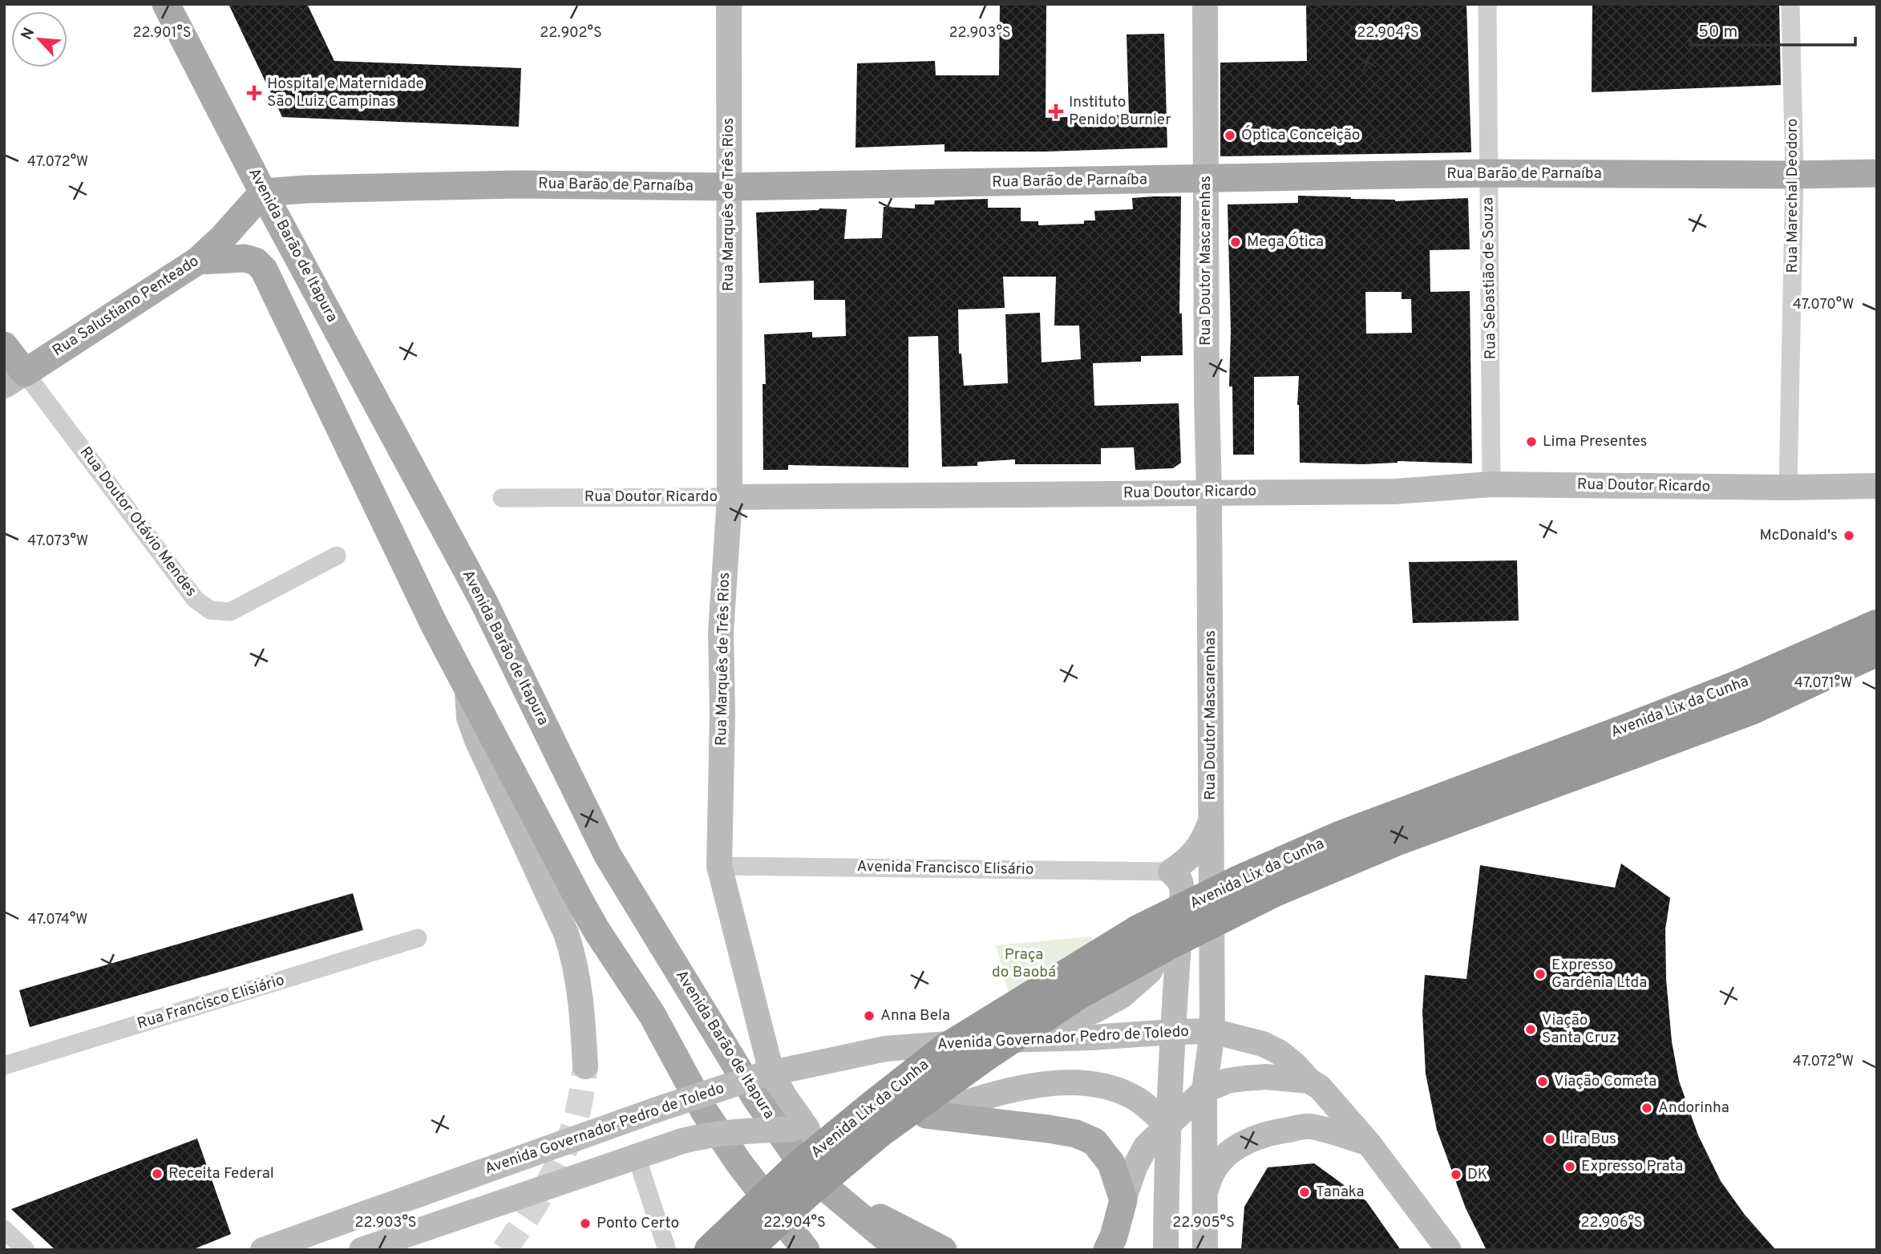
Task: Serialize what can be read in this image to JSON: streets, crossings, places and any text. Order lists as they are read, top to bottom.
{
  "streets": {
    "highway": ["Avenida Lix da Cunha"],
    "main road": [
      "Rua Barão de Parnaíba",
      "Rua Marquês de Três Rios",
      "Avenida Barão de Itapura",
      "Rua Doutor Mascarenhas",
      "Rua Salustiano Penteado",
      "Rua Doutor Ricardo",
      "Rua Doutor Otávio Mendes",
      "Avenida Governador Pedro de Toledo"
    ],
    "street": [
      "Rua Marechal Deodoro",
      "Rua Sebastião de Souza",
      "Avenida Francisco Elisário",
      "Rua Francisco Elisiário"
    ]
  },
  "crossings": [
    ["Rua Barão de Parnaíba", "Rua Marechal Deodoro"],
    ["Rua Barão de Parnaíba", "Rua Marquês de Três Rios"],
    ["Rua Barão de Parnaíba", "Avenida Barão de Itapura"],
    ["Rua Barão de Parnaíba", "Rua Doutor Mascarenhas"],
    ["Rua Barão de Parnaíba", "Rua Sebastião de Souza"],
    ["Rua Barão de Parnaíba", "Rua Salustiano Penteado"],
    ["Rua Marechal Deodoro", "Rua Doutor Ricardo"],
    ["Rua Marquês de Três Rios", "Rua Doutor Ricardo"],
    ["Rua Marquês de Três Rios", "Avenida Francisco Elisário"],
    ["Rua Marquês de Três Rios", "Avenida Governador Pedro de Toledo"],
    ["Avenida Barão de Itapura", "Rua Salustiano Penteado"],
    ["Rua Doutor Mascarenhas", "Rua Doutor Ricardo"],
    ["Rua Doutor Mascarenhas", "Avenida Governador Pedro de Toledo"],
    ["Rua Sebastião de Souza", "Rua Doutor Ricardo"],
    ["Rua Salustiano Penteado", "Rua Doutor Otávio Mendes"]
  ],
  "parks": ["Praça do Baobá"],
  "places": {
    "health": ["Hospital e Maternidade São Luiz Campinas", "Instituto Penido Burnier"],
    "other": [
      "Óptica Conceição",
      "Mega Ótica",
      "Lima Presentes",
      "McDonald's",
      "Expresso Gardênia Ltda",
      "Anna Bela",
      "Viação Santa Cruz",
      "Viação Cometa",
      "Andorinha",
      "Lira Bus",
      "Expresso Prata",
      "Receita Federal",
      "DK",
      "Tanaka",
      "Ponto Certo"
    ]
  },
  "scale_bar": "50 m",
  "north": "top left",
  "coordinates": [
    "22.901°S",
    "22.902°S",
    "22.903°S",
    "22.904°S",
    "47.072°W",
    "47.070°W",
    "47.073°W",
    "47.071°W",
    "47.074°W",
    "22.905°S",
    "22.906°S"
  ]
}
